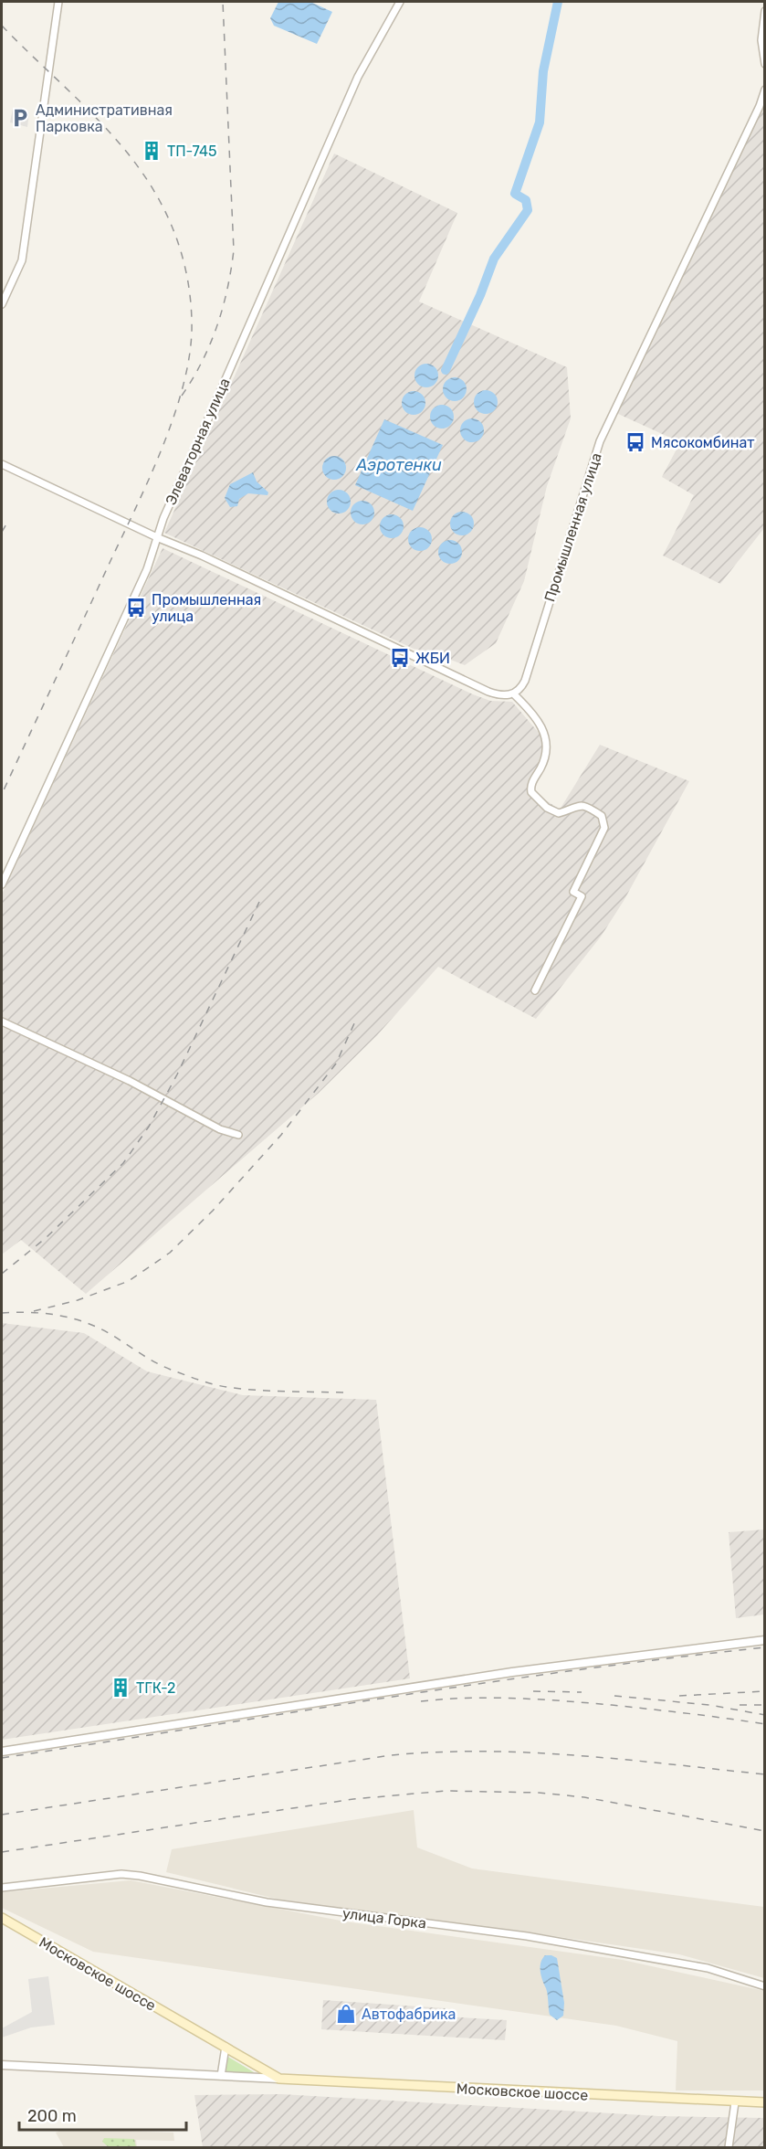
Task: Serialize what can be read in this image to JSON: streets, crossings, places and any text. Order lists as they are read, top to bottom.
{
  "streets": {
    "main road": ["Московское шоссе"],
    "street": ["Элеваторная улица", "Промышленная улица", "улица Горка"]
  },
  "water": ["Аэротенки"],
  "places": {
    "parking": ["Административная Парковка"],
    "building": ["ТП-745", "ТГК-2"],
    "bus stop": ["Мясокомбинат", "Промышленная улица", "ЖБИ"],
    "shop": ["Автофабрика"]
  },
  "scale_bar": "200 m"
}
